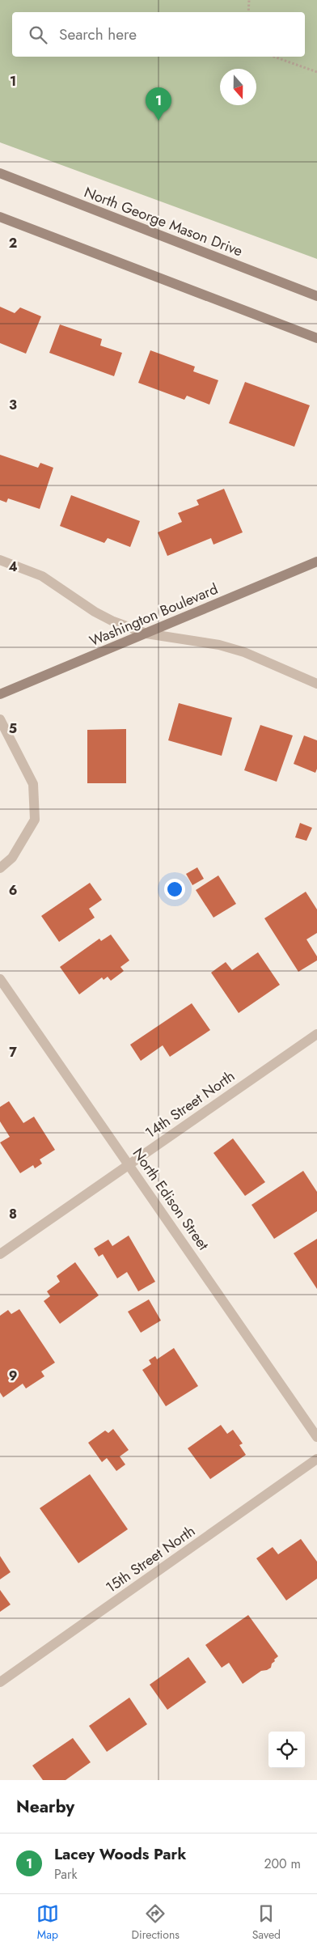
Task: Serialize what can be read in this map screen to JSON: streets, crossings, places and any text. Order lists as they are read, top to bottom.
{
  "streets": {
    "main road": ["North George Mason Drive", "Washington Boulevard"],
    "street": ["14th Street North", "North Edison Street", "15th Street North"]
  },
  "crossings": [
    ["14th Street North", "North Edison Street"]
  ],
  "north": "bottom",
  "page": {
    "search": "Search here",
    "pins": "1",
    "heading": "Nearby",
    "list": [
      {
        "mark": "1",
        "name": "Lacey Woods Park",
        "note": "Park",
        "value": "200 m"
      }
    ],
    "nav": ["Map", "Directions", "Saved"]
  },
  "grid": {
    "rows": [
      "1",
      "2",
      "3",
      "4",
      "5",
      "6",
      "7",
      "8",
      "9"
    ]
  }
}
